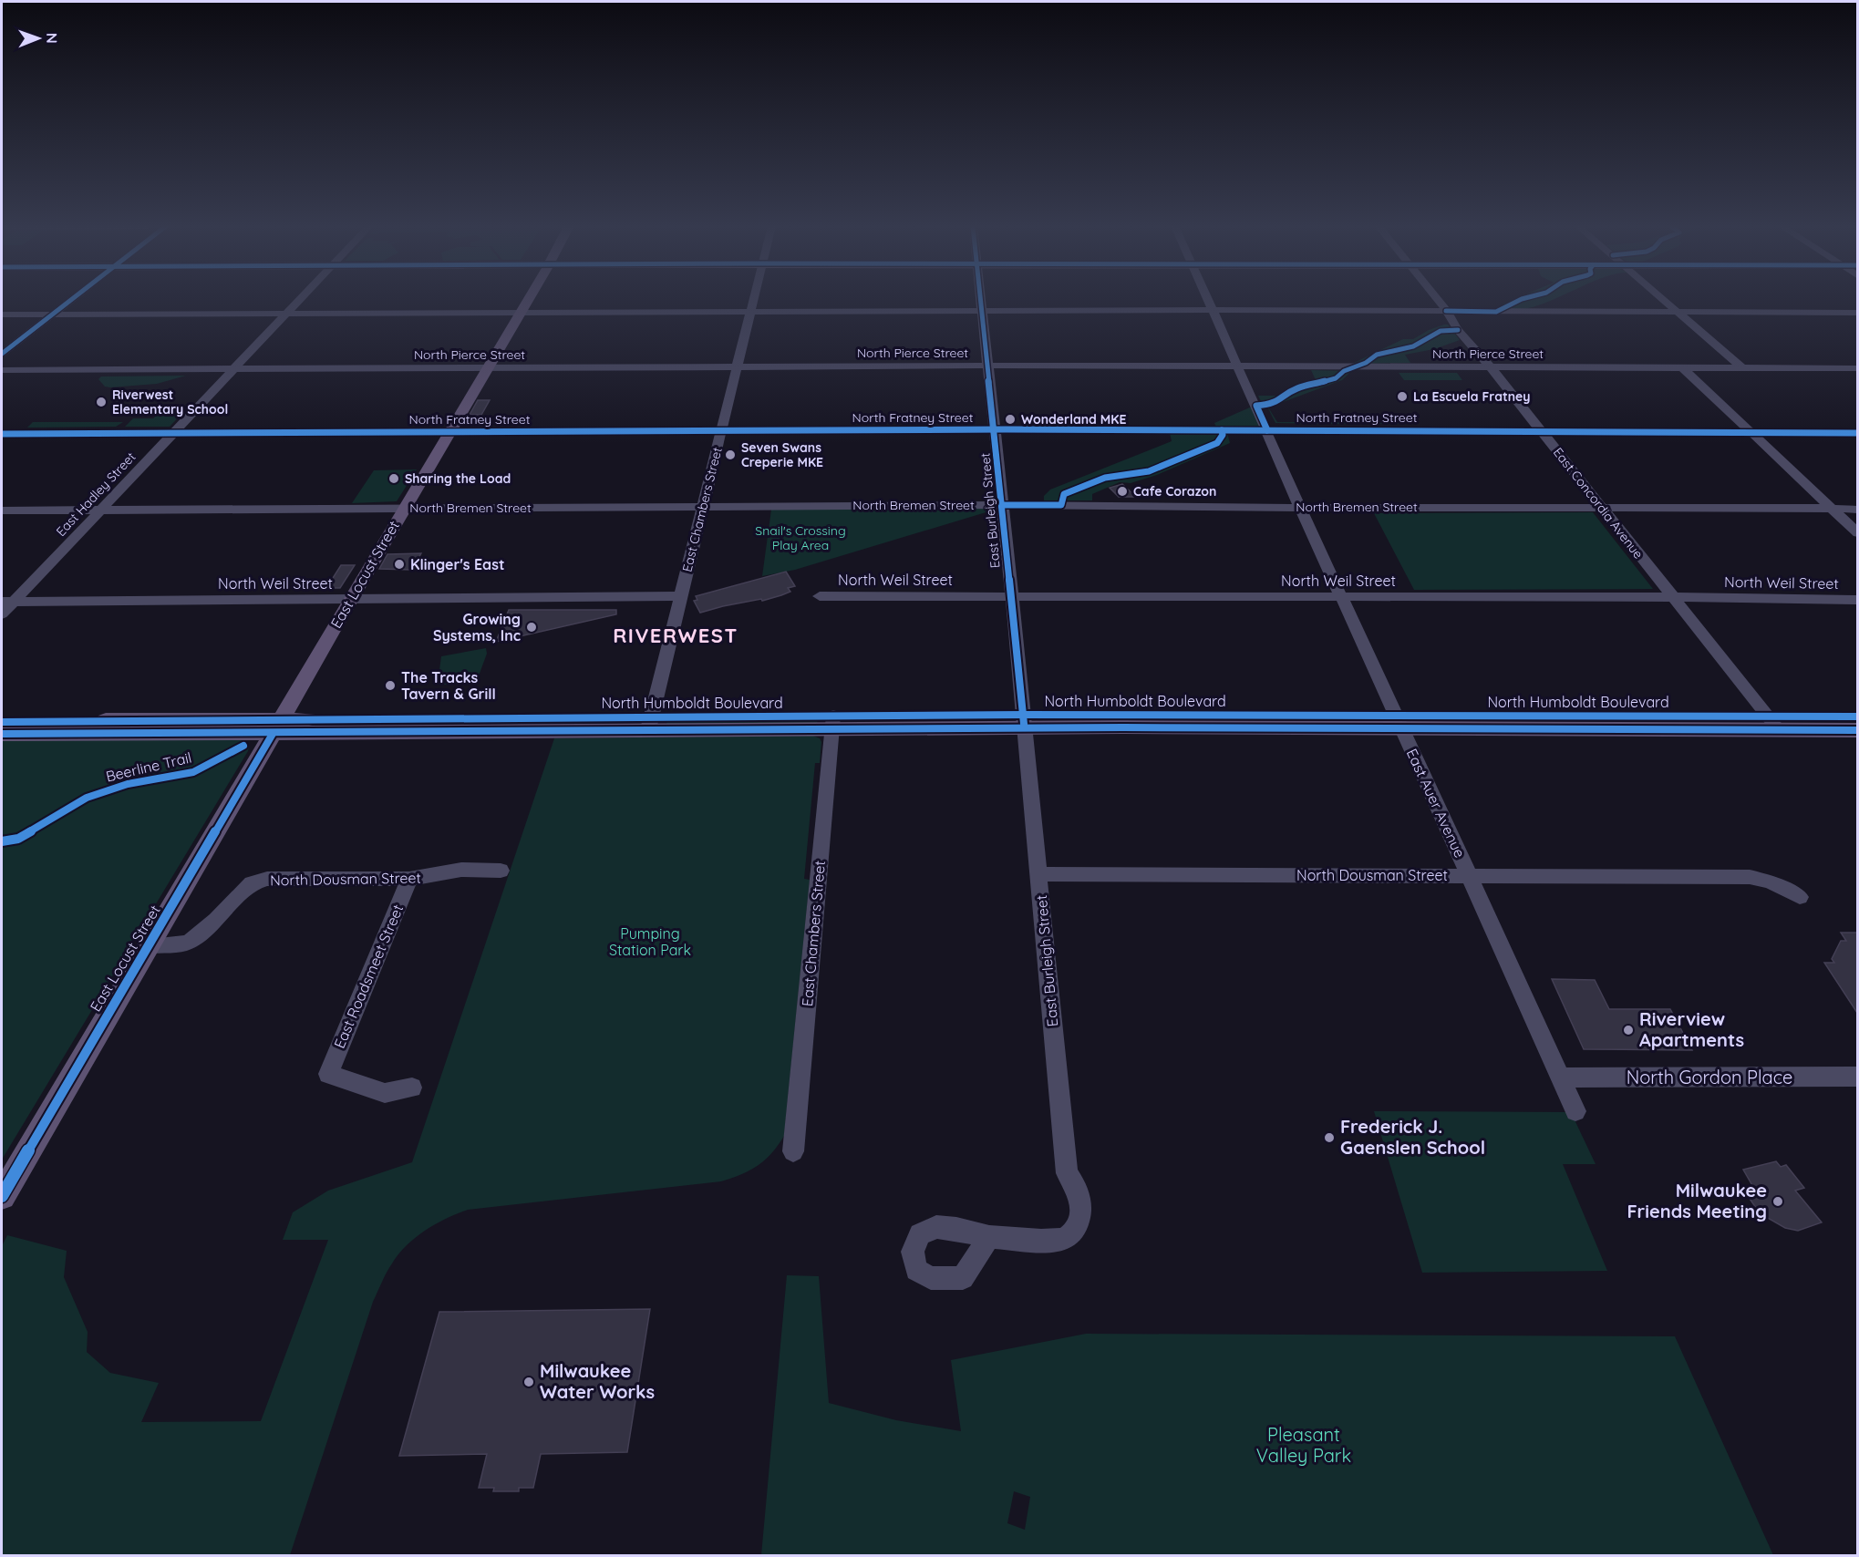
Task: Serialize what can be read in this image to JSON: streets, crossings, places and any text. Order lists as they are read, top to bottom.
{
  "streets": {
    "main road": ["East Locust Street", "North Humboldt Boulevard"],
    "street": [
      "North Pierce Street",
      "North Fratney Street",
      "East Hadley Street",
      "East Concordia Avenue",
      "North Bremen Street",
      "East Chambers Street",
      "East Burleigh Street",
      "North Weil Street",
      "East Auer Avenue",
      "North Dousman Street",
      "East Roadsmeet Street",
      "North Gordon Place"
    ],
    "cycle path": ["Beerline Trail"]
  },
  "crossings": [
    ["North Pierce Street", "East Hadley Street"],
    ["North Pierce Street", "East Concordia Avenue"],
    ["North Pierce Street", "East Chambers Street"],
    ["North Pierce Street", "East Burleigh Street"],
    ["North Pierce Street", "East Locust Street"],
    ["North Pierce Street", "East Auer Avenue"],
    ["North Fratney Street", "East Hadley Street"],
    ["North Fratney Street", "East Concordia Avenue"],
    ["North Fratney Street", "East Chambers Street"],
    ["North Fratney Street", "East Burleigh Street"],
    ["North Fratney Street", "East Locust Street"],
    ["North Fratney Street", "East Auer Avenue"],
    ["East Hadley Street", "North Bremen Street"],
    ["East Hadley Street", "North Weil Street"],
    ["East Concordia Avenue", "North Bremen Street"],
    ["East Concordia Avenue", "North Weil Street"],
    ["East Concordia Avenue", "North Humboldt Boulevard"],
    ["North Bremen Street", "East Chambers Street"],
    ["North Bremen Street", "East Burleigh Street"],
    ["North Bremen Street", "East Locust Street"],
    ["North Bremen Street", "East Auer Avenue"],
    ["East Chambers Street", "North Weil Street"],
    ["East Chambers Street", "North Humboldt Boulevard"],
    ["East Burleigh Street", "North Weil Street"],
    ["East Burleigh Street", "North Humboldt Boulevard"],
    ["East Burleigh Street", "North Dousman Street"],
    ["East Locust Street", "North Weil Street"],
    ["East Locust Street", "North Humboldt Boulevard"],
    ["East Locust Street", "North Dousman Street"],
    ["North Weil Street", "East Auer Avenue"],
    ["North Humboldt Boulevard", "East Auer Avenue"],
    ["East Auer Avenue", "North Dousman Street"],
    ["East Auer Avenue", "North Gordon Place"],
    ["North Dousman Street", "East Roadsmeet Street"]
  ],
  "districts": ["RIVERWEST"],
  "parks": ["Snail's Crossing Play Area", "Pumping Station Park", "Pleasant Valley Park"],
  "places": [
    "La Escuela Fratney",
    "Riverwest Elementary School",
    "Wonderland MKE",
    "Seven Swans Creperie MKE",
    "Sharing the Load",
    "Cafe Corazon",
    "Klinger's East",
    "Growing Systems, Inc",
    "The Tracks Tavern & Grill",
    "Riverview Apartments",
    "Frederick J. Gaenslen School",
    "Milwaukee Friends Meeting",
    "Milwaukee Water Works"
  ],
  "north": "right"
}
